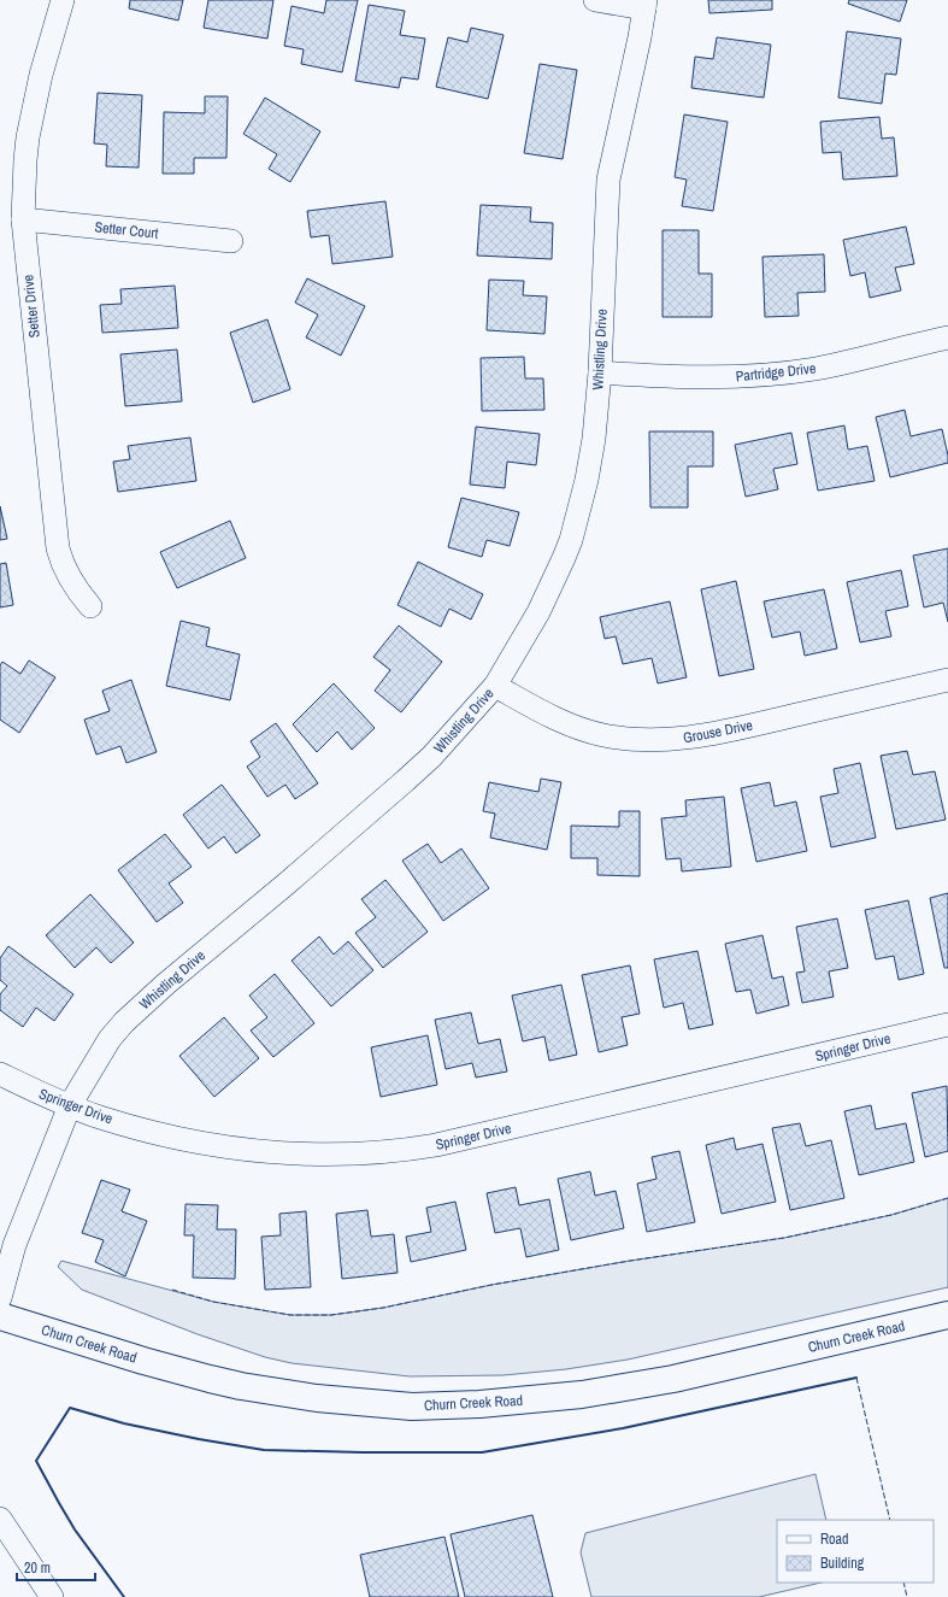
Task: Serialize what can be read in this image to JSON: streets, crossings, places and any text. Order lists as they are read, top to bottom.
{
  "streets": {
    "main road": ["Churn Creek Road"],
    "street": [
      "Setter Court",
      "Setter Drive",
      "Whistling Drive",
      "Partridge Drive",
      "Grouse Drive",
      "Springer Drive"
    ]
  },
  "crossings": [
    ["Setter Court", "Setter Drive"],
    ["Whistling Drive", "Partridge Drive"],
    ["Whistling Drive", "Grouse Drive"],
    ["Whistling Drive", "Springer Drive"]
  ],
  "legend": ["Road", "Building"],
  "scale_bar": "20 m"
}
